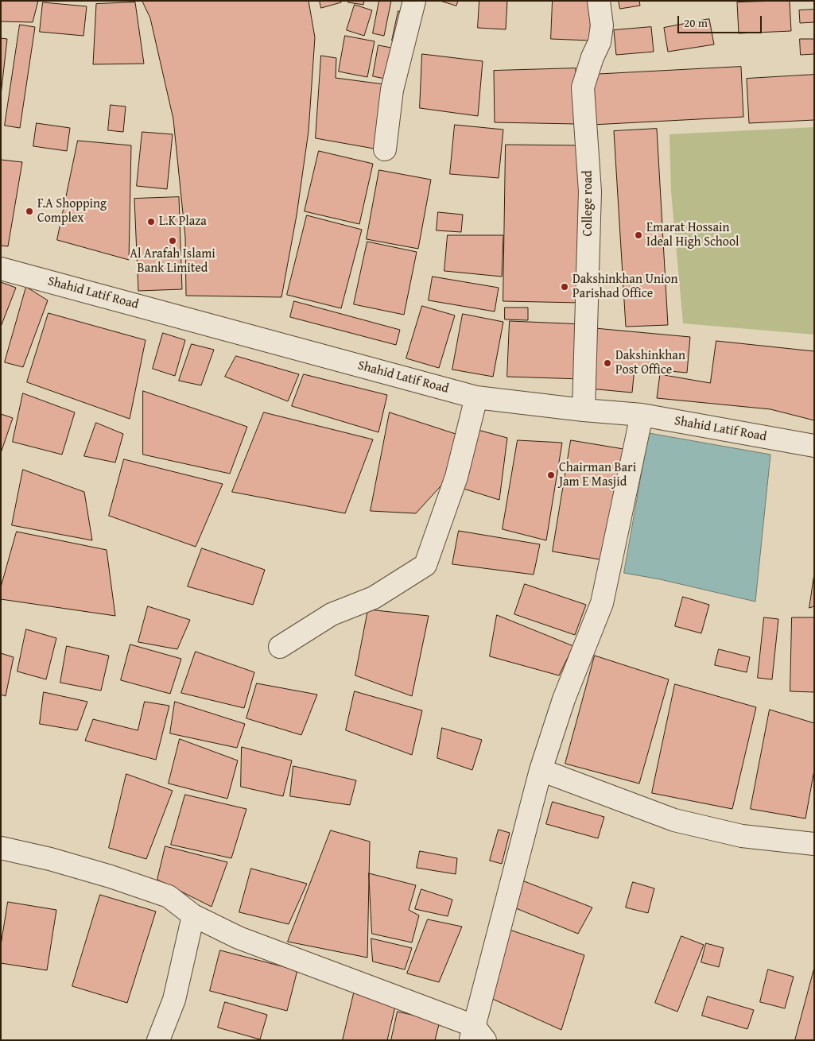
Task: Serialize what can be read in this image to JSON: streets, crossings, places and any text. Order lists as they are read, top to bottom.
{
  "streets": {
    "street": ["College road", "Shahid Latif Road"]
  },
  "crossings": [
    ["College road", "Shahid Latif Road"]
  ],
  "places": [
    "F.A Shopping Complex",
    "L.K Plaza",
    "Emarat Hossain Ideal High School",
    "Al Arafah Islami Bank Limited",
    "Dakshinkhan Union Parishad Office",
    "Dakshinkhan Post Office",
    "Chairman Bari Jam E Masjid"
  ],
  "scale_bar": "20 m"
}
